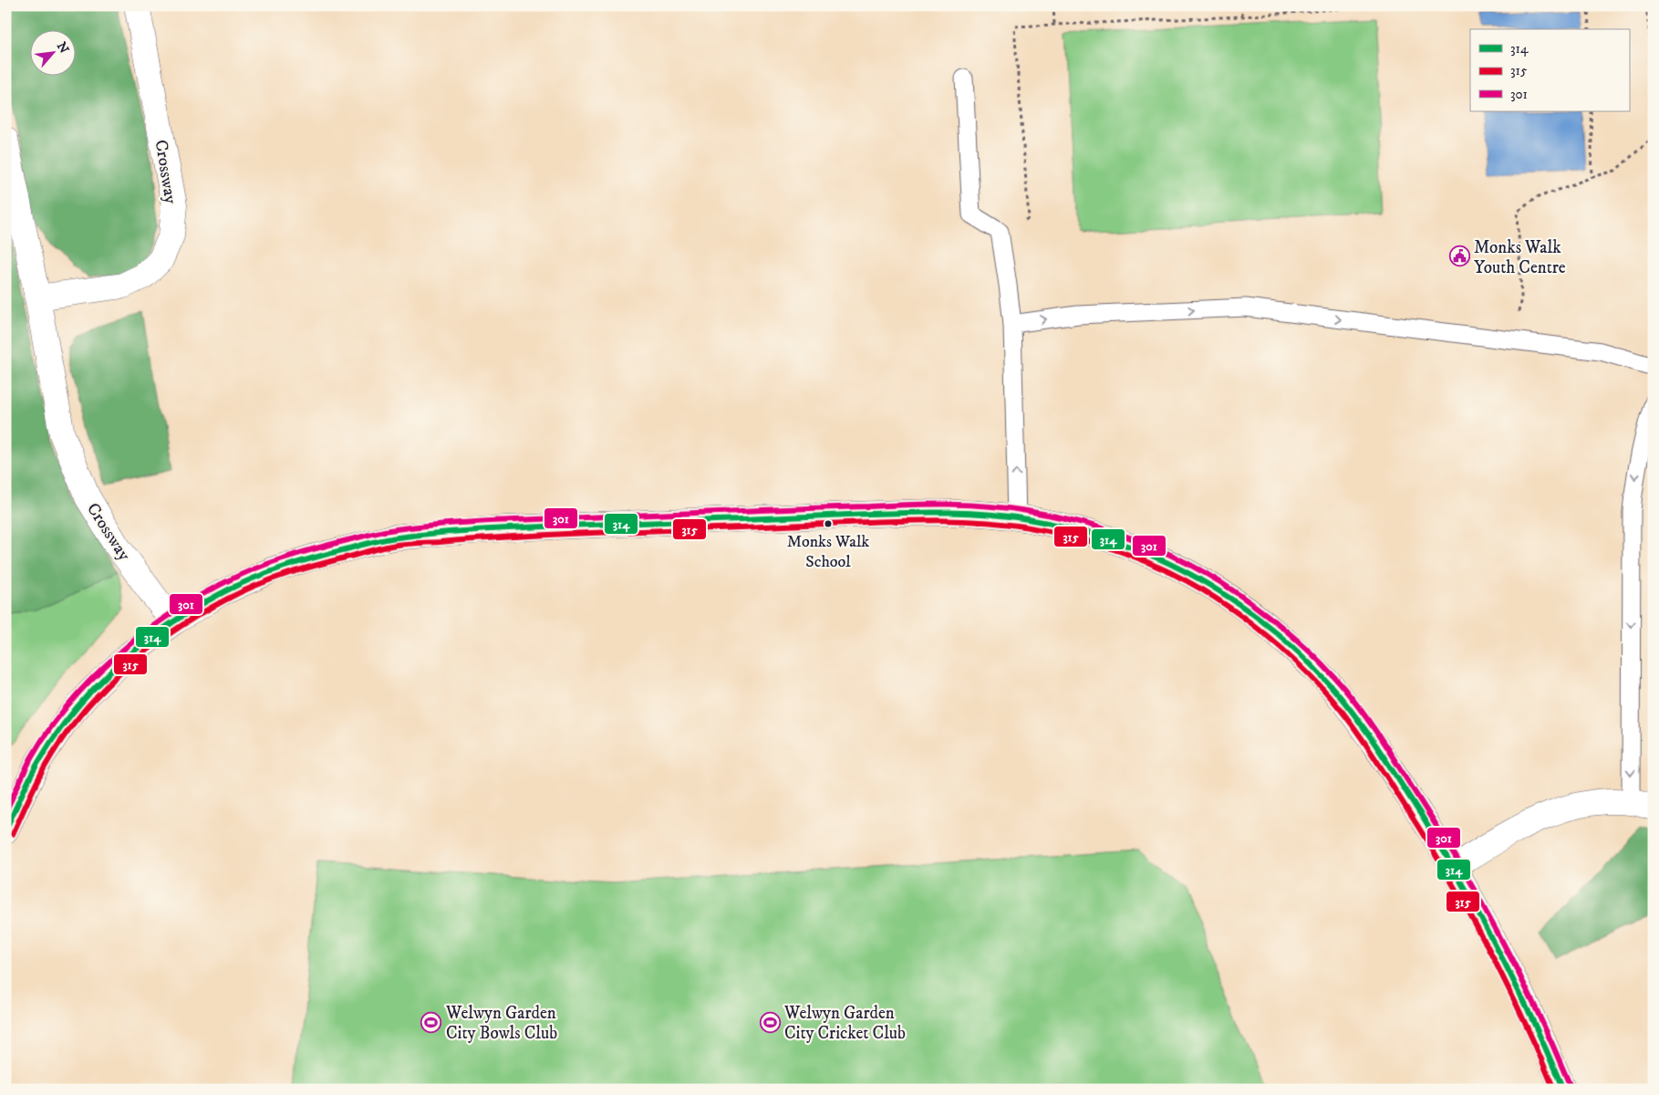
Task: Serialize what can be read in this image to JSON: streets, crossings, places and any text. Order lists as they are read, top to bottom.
{
  "streets": {
    "street": ["Crossway"]
  },
  "places": {
    "public building": ["Monks Walk Youth Centre"],
    "other": ["Monks Walk School"],
    "sports": ["Welwyn Garden City Bowls Club", "Welwyn Garden City Cricket Club"]
  },
  "lines": ["transit line 301", "transit line 314", "transit line 315"],
  "legend": ["314", "315", "301"],
  "north": "top right"
}
